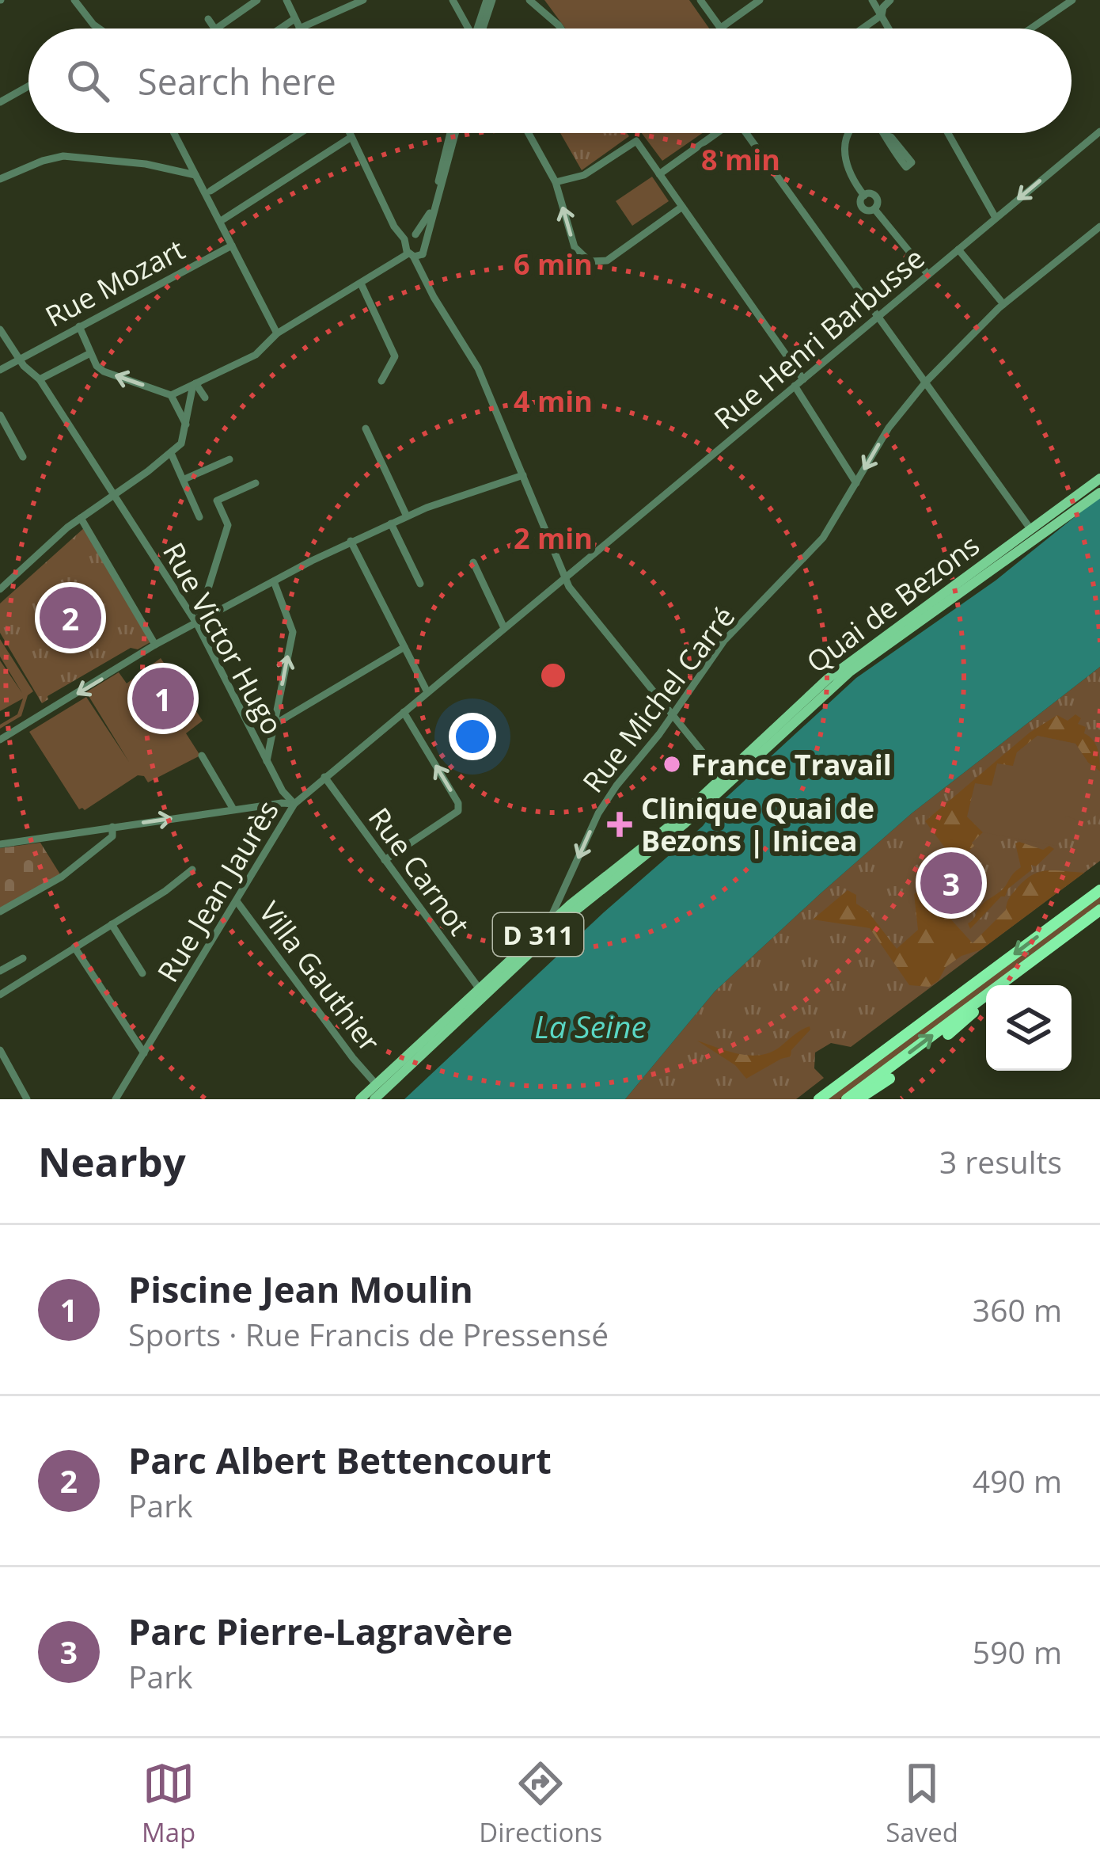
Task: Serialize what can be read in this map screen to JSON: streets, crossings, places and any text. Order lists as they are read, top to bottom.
{
  "streets": {
    "main road": ["Quai de Bezons", "D 311"],
    "street": [
      "Rue Mozart",
      "Rue Henri Barbusse",
      "Rue Victor Hugo",
      "Rue Michel Carré",
      "Rue Carnot",
      "Rue Jean Jaurès",
      "Villa Gauthier"
    ]
  },
  "crossings": [
    ["Rue Mozart", "Rue Victor Hugo"],
    ["Rue Henri Barbusse", "Rue Jean Jaurès"],
    ["Quai de Bezons", "D 311"],
    ["Rue Victor Hugo", "Rue Jean Jaurès"],
    ["Rue Michel Carré", "D 311"],
    ["Rue Carnot", "Rue Jean Jaurès"],
    ["Rue Carnot", "D 311"],
    ["Rue Jean Jaurès", "Villa Gauthier"],
    ["D 311", "Villa Gauthier"]
  ],
  "one_way": ["Rue Michel Carré"],
  "water": ["La Seine"],
  "places": {
    "other": ["France Travail"],
    "health": ["Clinique Quai de Bezons | Inicea"]
  },
  "page": {
    "search": "Search here",
    "pins": ["2", "1", "3"],
    "heading": ["Nearby", "3 results"],
    "list": [
      {
        "mark": "1",
        "name": "Piscine Jean Moulin",
        "note": "Sports · Rue Francis de Pressensé",
        "value": "360 m"
      },
      {
        "mark": "2",
        "name": "Parc Albert Bettencourt",
        "note": "Park",
        "value": "490 m"
      },
      {
        "mark": "3",
        "name": "Parc Pierre-Lagravère",
        "note": "Park",
        "value": "590 m"
      }
    ],
    "nav": ["Map", "Directions", "Saved"]
  },
  "rings": [
    "8 min",
    "6 min",
    "4 min",
    "2 min"
  ]
}
